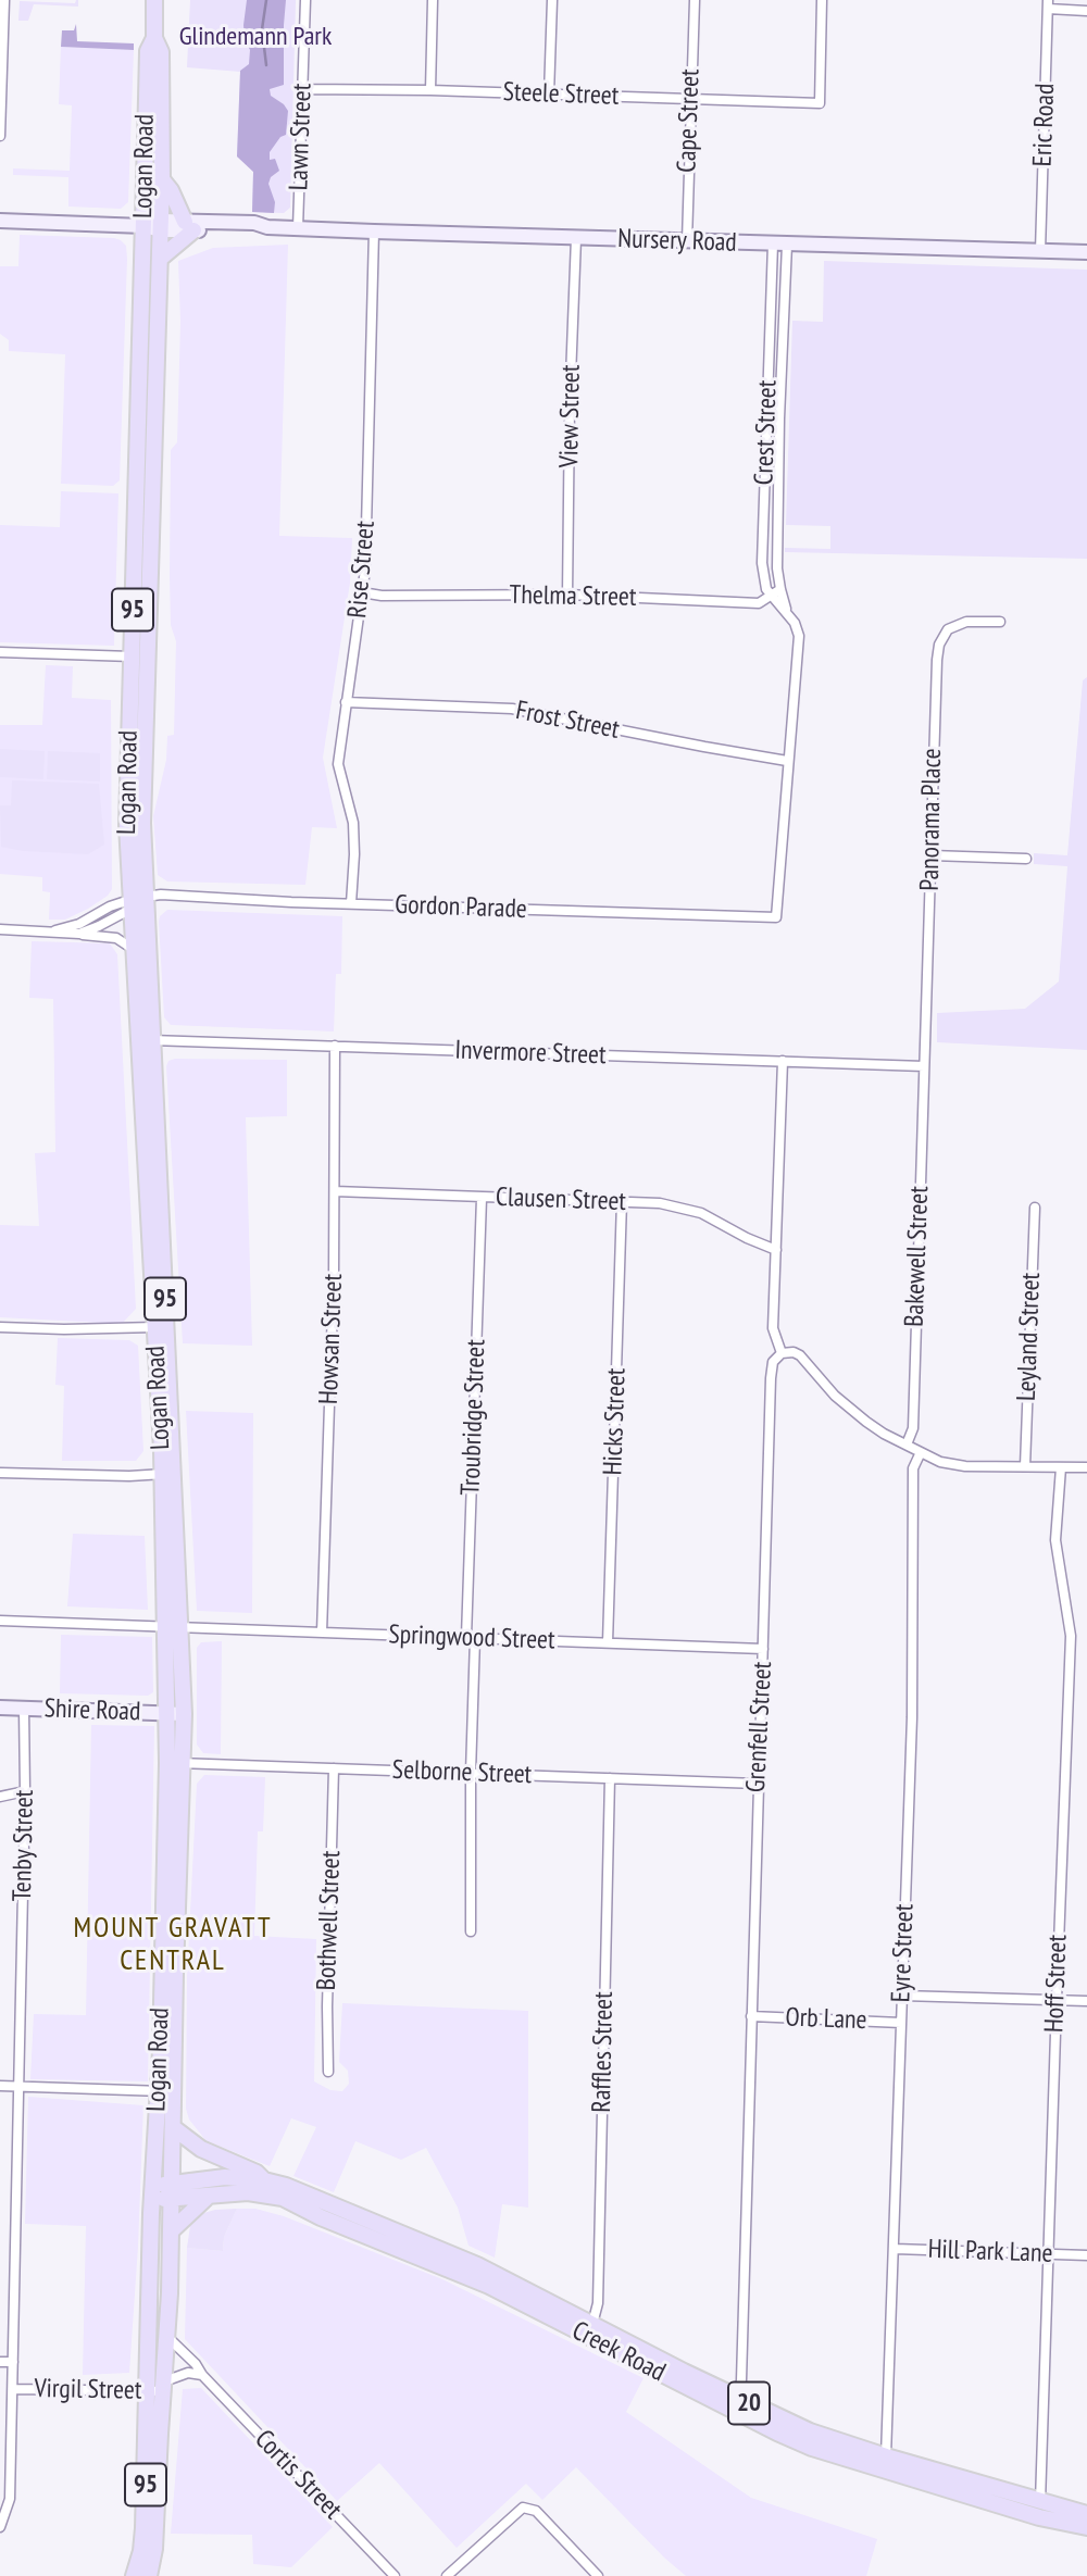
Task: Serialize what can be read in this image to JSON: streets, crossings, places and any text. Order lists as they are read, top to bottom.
{
  "streets": {
    "main road": [
      "Logan Road",
      "Nursery Road",
      "95",
      "Shire Road",
      "Creek Road",
      "20"
    ],
    "street": [
      "Steele Street",
      "Cape Street",
      "Eric Road",
      "Lawn Street",
      "View Street",
      "Crest Street",
      "Rise Street",
      "Thelma Street",
      "Frost Street",
      "Panorama Place",
      "Gordon Parade",
      "Invermore Street",
      "Clausen Street",
      "Bakewell Street",
      "Leyland Street",
      "Howsan Street",
      "Troubridge Street",
      "Hicks Street",
      "Springwood Street",
      "Grenfell Street",
      "Selborne Street",
      "Tenby Street",
      "Bothwell Street",
      "Eyre Street",
      "Hoff Street",
      "Orb Lane",
      "Raffles Street",
      "Hill Park Lane",
      "Virgil Street",
      "Cortis Street"
    ]
  },
  "crossings": [
    ["Steele Street", "Cape Street"],
    ["Steele Street", "Lawn Street"],
    ["Cape Street", "Nursery Road"],
    ["Eric Road", "Nursery Road"],
    ["Lawn Street", "Nursery Road"],
    ["Logan Road", "Nursery Road"],
    ["Logan Road", "Gordon Parade"],
    ["Logan Road", "Invermore Street"],
    ["Logan Road", "Springwood Street"],
    ["Logan Road", "Shire Road"],
    ["Logan Road", "Selborne Street"],
    ["Logan Road", "Creek Road"],
    ["Logan Road", "Virgil Street"],
    ["Logan Road", "Cortis Street"],
    ["Nursery Road", "View Street"],
    ["Nursery Road", "Crest Street"],
    ["Nursery Road", "Rise Street"],
    ["View Street", "Thelma Street"],
    ["Crest Street", "Thelma Street"],
    ["Crest Street", "Frost Street"],
    ["Crest Street", "Gordon Parade"],
    ["Rise Street", "Thelma Street"],
    ["Rise Street", "Frost Street"],
    ["Rise Street", "Gordon Parade"],
    ["Panorama Place", "Invermore Street"],
    ["Panorama Place", "Bakewell Street"],
    ["Invermore Street", "Bakewell Street"],
    ["Invermore Street", "Howsan Street"],
    ["Clausen Street", "Howsan Street"],
    ["Clausen Street", "Troubridge Street"],
    ["Clausen Street", "Hicks Street"],
    ["Howsan Street", "Springwood Street"],
    ["Troubridge Street", "Springwood Street"],
    ["Troubridge Street", "Selborne Street"],
    ["Hicks Street", "Springwood Street"],
    ["Springwood Street", "Grenfell Street"],
    ["Shire Road", "Tenby Street"],
    ["Grenfell Street", "Selborne Street"],
    ["Grenfell Street", "Orb Lane"],
    ["Grenfell Street", "Creek Road"],
    ["Selborne Street", "Bothwell Street"],
    ["Selborne Street", "Raffles Street"],
    ["Tenby Street", "Virgil Street"],
    ["Eyre Street", "Orb Lane"],
    ["Eyre Street", "Hill Park Lane"],
    ["Eyre Street", "Creek Road"],
    ["Hoff Street", "Hill Park Lane"],
    ["Hoff Street", "Creek Road"],
    ["Raffles Street", "Creek Road"]
  ],
  "districts": ["MOUNT GRAVATT CENTRAL"],
  "parks": ["Glindemann Park"]
}
